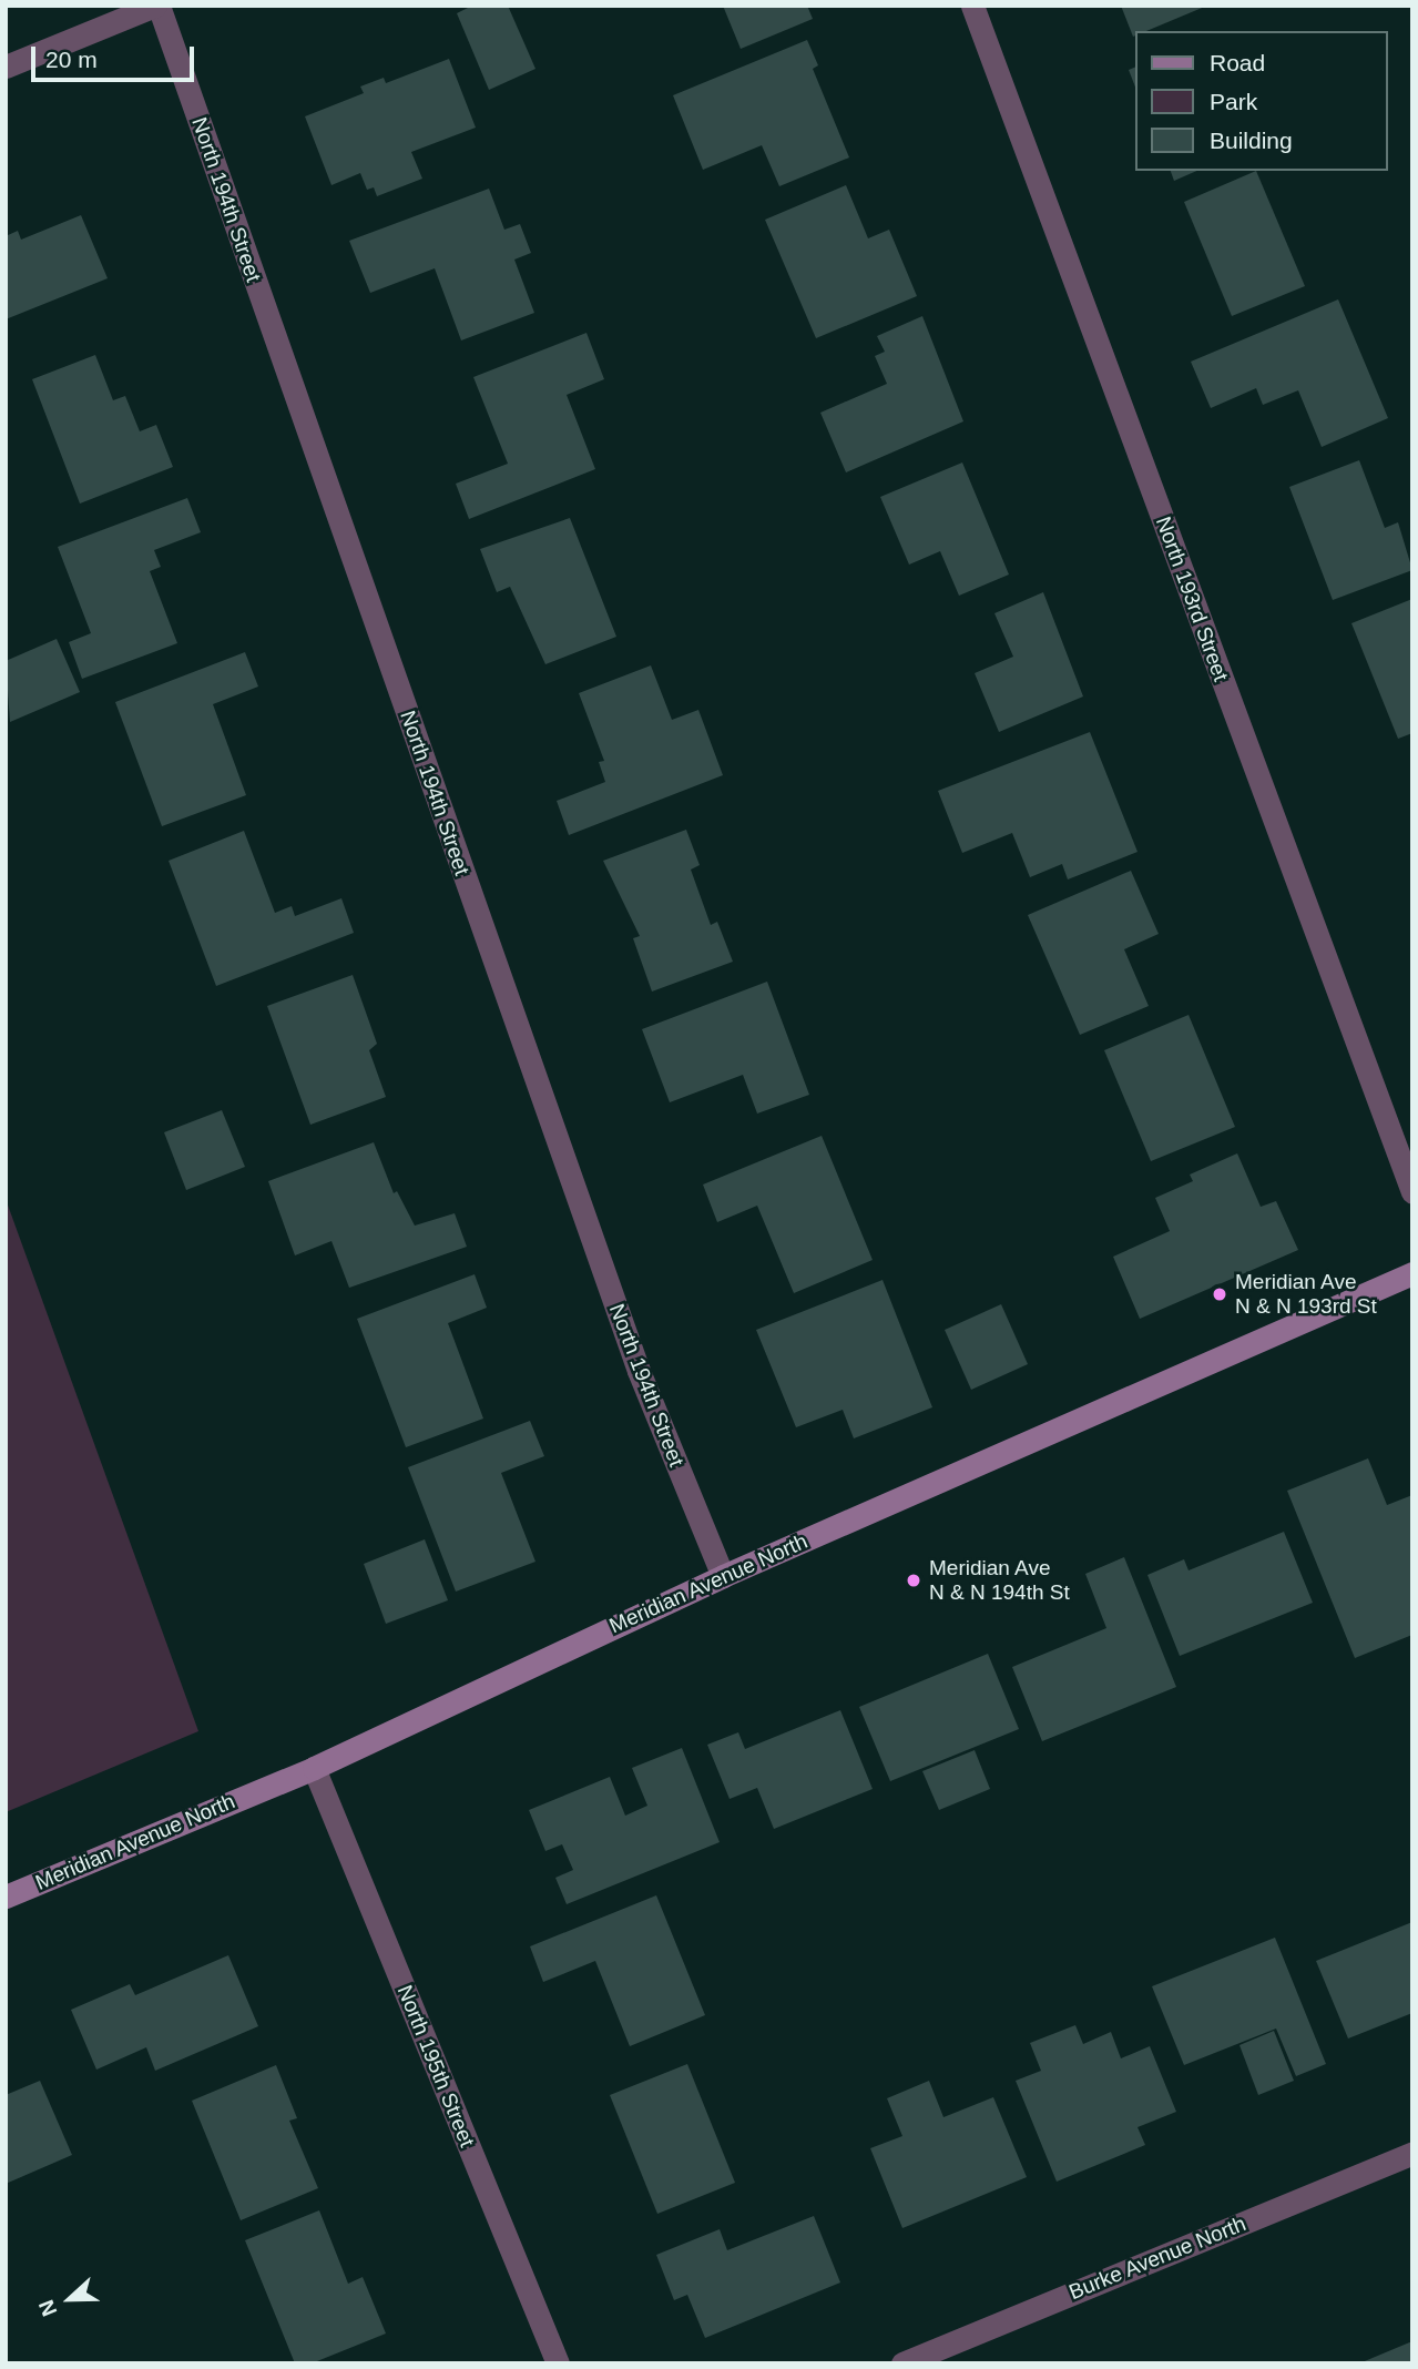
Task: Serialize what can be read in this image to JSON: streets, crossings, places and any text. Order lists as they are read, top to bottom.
{
  "streets": {
    "street": [
      "North 194th Street",
      "North 193rd Street",
      "Meridian Avenue North",
      "North 195th Street",
      "Burke Avenue North"
    ]
  },
  "crossings": [
    ["North 194th Street", "Meridian Avenue North"],
    ["Meridian Avenue North", "North 195th Street"]
  ],
  "places": ["Meridian Ave N & N 193rd St", "Meridian Ave N & N 194th St"],
  "legend": ["Road", "Park", "Building"],
  "scale_bar": "20 m",
  "north": "left"
}
